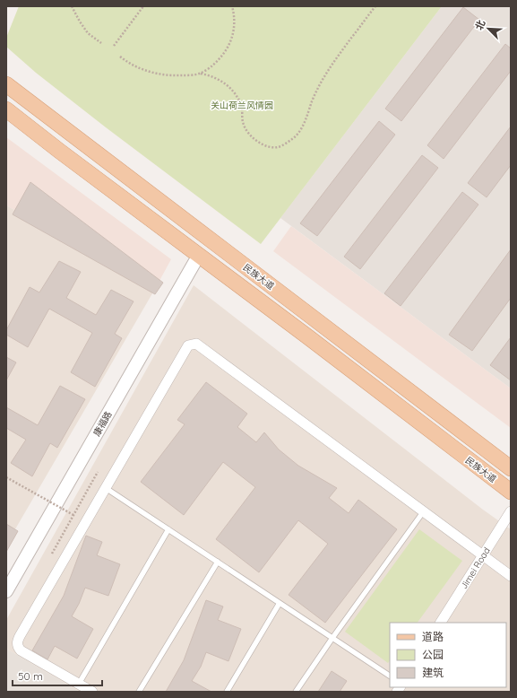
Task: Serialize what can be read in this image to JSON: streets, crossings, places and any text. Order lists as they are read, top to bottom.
{
  "streets": {
    "main road": ["民族大道"],
    "street": ["康福路", "Jimei Road"]
  },
  "crossings": [
    ["民族大道", "康福路"]
  ],
  "parks": ["关山荷兰风情园"],
  "legend": ["道路", "公园", "建筑"],
  "scale_bar": "50 m",
  "north": "top left"
}
